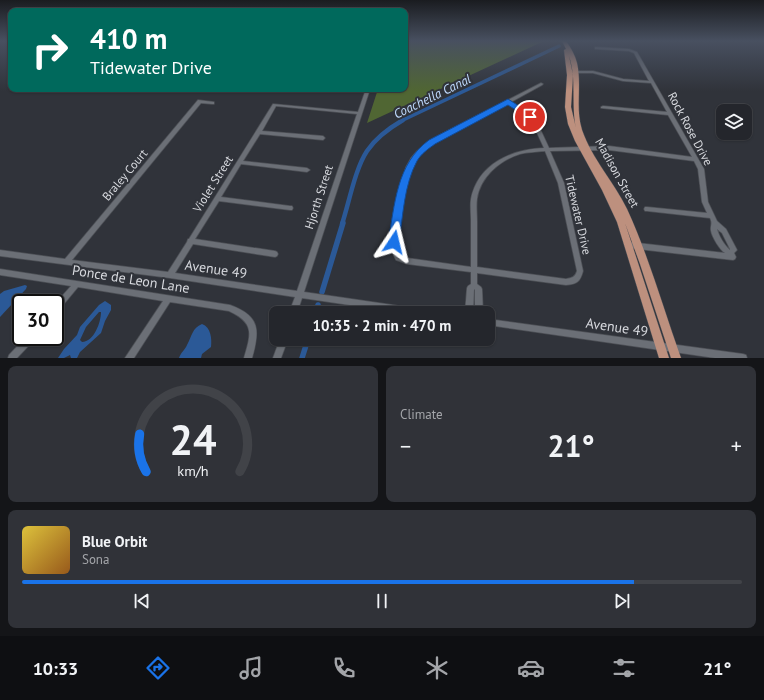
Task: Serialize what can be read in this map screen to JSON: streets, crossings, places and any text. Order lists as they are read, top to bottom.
{
  "streets": {
    "main road": ["Madison Street"],
    "street": [
      "Rock Rose Drive",
      "Braley Court",
      "Violet Street",
      "Hjorth Street",
      "Tidewater Drive",
      "Avenue 49",
      "Ponce de Leon Lane"
    ]
  },
  "crossings": [
    ["Rock Rose Drive", "Madison Street"],
    ["Madison Street", "Avenue 49"],
    ["Braley Court", "Avenue 49"],
    ["Violet Street", "Hjorth Street"],
    ["Violet Street", "Avenue 49"],
    ["Hjorth Street", "Avenue 49"]
  ],
  "water": ["Coachella Canal"],
  "page": {
    "turn": ["410 m", "Tidewater Drive"],
    "limit": "30",
    "trip": "10:35 · 2 min · 470 m",
    "tile": "Climate",
    "heat": ["−", "21°", "+"],
    "song": ["Blue Orbit", "Sona"],
    "tabs": ["10:33", "21°"],
    "gauge": ["24", "km/h"]
  }
}
